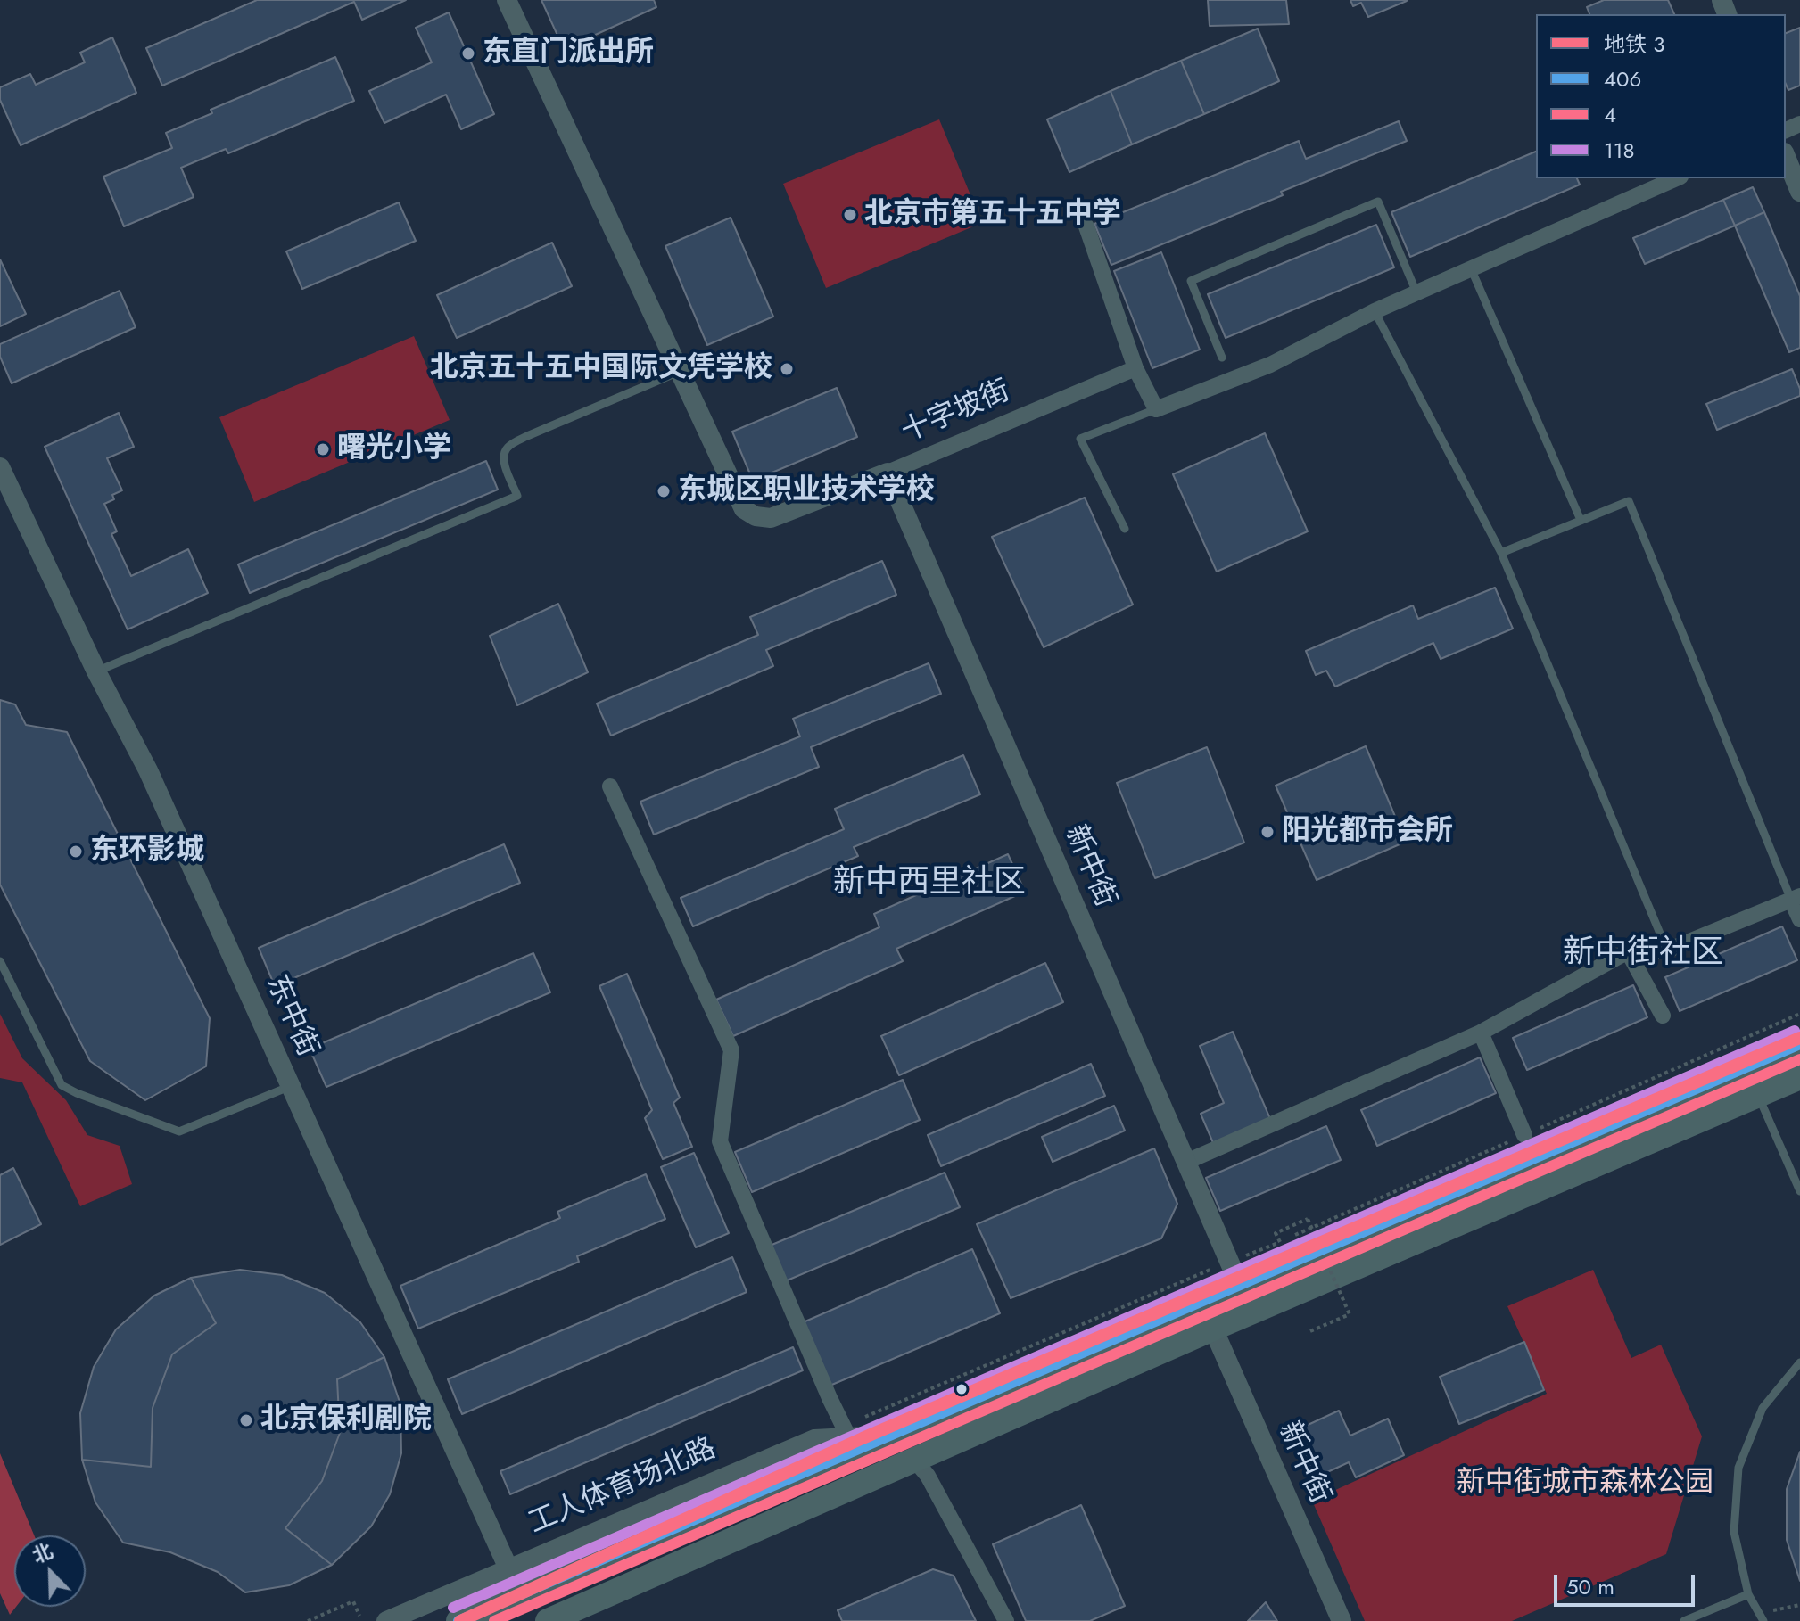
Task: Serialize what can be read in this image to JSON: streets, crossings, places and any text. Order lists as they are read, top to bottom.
{
  "streets": {
    "main road": ["工人体育场北路"],
    "street": ["十字坡街", "新中街", "东中街"]
  },
  "crossings": [
    ["十字坡街", "新中街"],
    ["新中街", "工人体育场北路"],
    ["东中街", "工人体育场北路"]
  ],
  "districts": ["新中西里社区", "新中街社区"],
  "parks": ["新中街城市森林公园"],
  "places": [
    "东直门派出所",
    "北京市第五十五中学",
    "北京五十五中国际文凭学校",
    "曙光小学",
    "东城区职业技术学校",
    "阳光都市会所",
    "东环影城",
    "北京保利剧院"
  ],
  "lines": [
    "transit line 118",
    "metro line 3",
    "transit line 406",
    "transit line 4"
  ],
  "legend": [
    "地铁 3",
    "406",
    "4",
    "118"
  ],
  "scale_bar": "50 m",
  "north": "top left"
}
